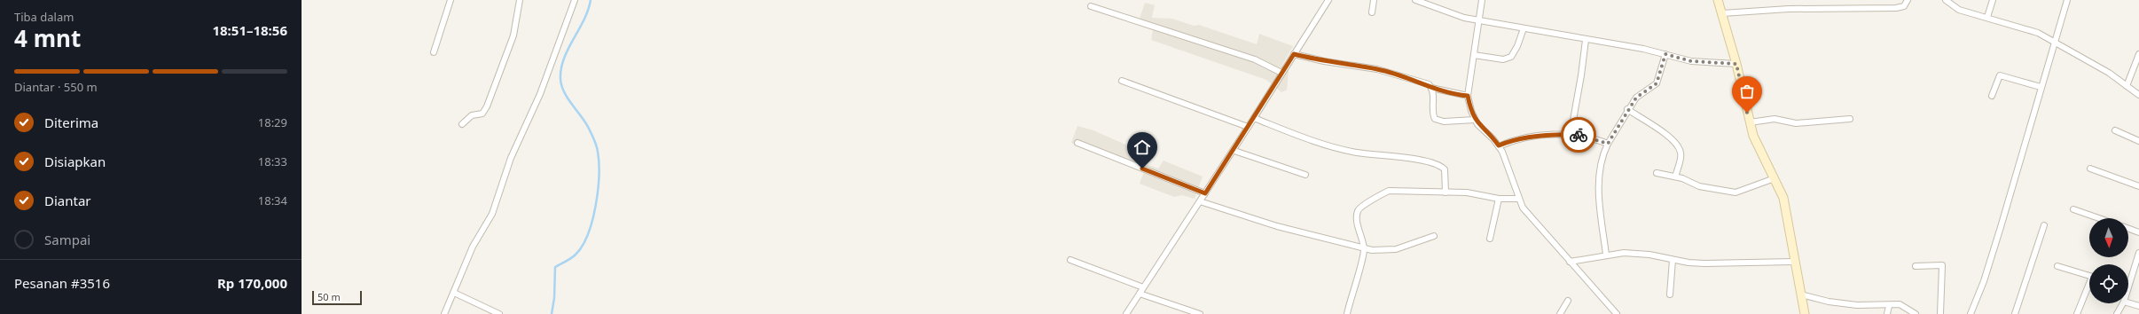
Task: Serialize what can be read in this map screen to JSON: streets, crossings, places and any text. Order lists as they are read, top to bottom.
{
  "scale_bar": "50 m",
  "north": "bottom",
  "page": {
    "heading": ["4 mnt", "Tiba dalam", "18:51–18:56"],
    "panel": ["Pesanan #3516", "Rp 170,000"],
    "bar": "Diantar · 550 m",
    "list": [
      ["Diterima", "18:29"],
      ["Disiapkan", "18:33"],
      ["Diantar", "18:34"],
      "Sampai"
    ],
    "scale": "50 m"
  }
}
